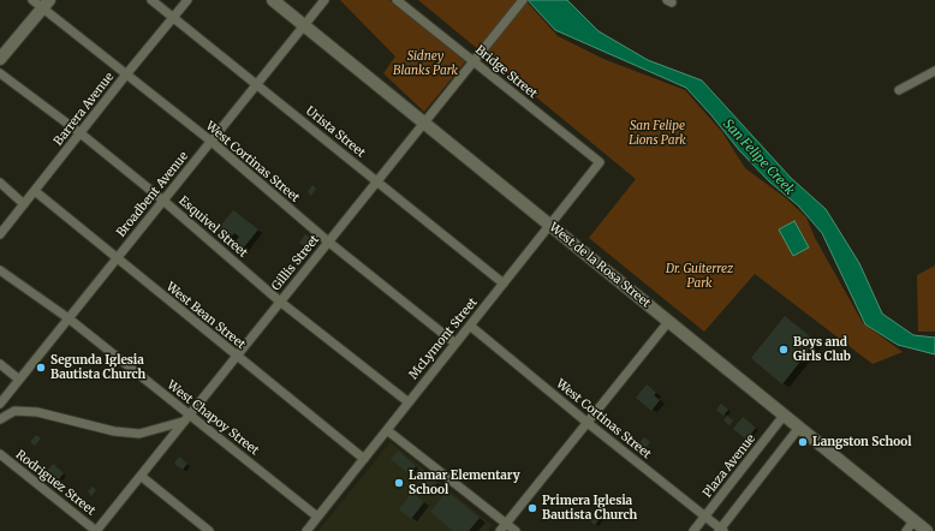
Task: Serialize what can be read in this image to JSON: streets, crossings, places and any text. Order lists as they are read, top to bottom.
{
  "streets": {
    "street": [
      "Bridge Street",
      "Barrera Avenue",
      "Urista Street",
      "West Cortinas Street",
      "Broadbent Avenue",
      "Esquivel Street",
      "Gillis Street",
      "West de la Rosa Street",
      "West Bean Street",
      "McLymont Street",
      "West Chapoy Street",
      "Plaza Avenue",
      "Rodriguez Street"
    ]
  },
  "crossings": [
    ["Bridge Street", "Gillis Street"],
    ["Bridge Street", "McLymont Street"],
    ["Barrera Avenue", "Urista Street"],
    ["Barrera Avenue", "West Cortinas Street"],
    ["Barrera Avenue", "Esquivel Street"],
    ["Barrera Avenue", "West Bean Street"],
    ["Urista Street", "Broadbent Avenue"],
    ["Urista Street", "Gillis Street"],
    ["Urista Street", "McLymont Street"],
    ["West Cortinas Street", "Broadbent Avenue"],
    ["West Cortinas Street", "Gillis Street"],
    ["West Cortinas Street", "McLymont Street"],
    ["West Cortinas Street", "Plaza Avenue"],
    ["Broadbent Avenue", "Esquivel Street"],
    ["Broadbent Avenue", "West de la Rosa Street"],
    ["Broadbent Avenue", "West Bean Street"],
    ["Broadbent Avenue", "West Chapoy Street"],
    ["Esquivel Street", "Gillis Street"],
    ["Esquivel Street", "McLymont Street"],
    ["Gillis Street", "West de la Rosa Street"],
    ["Gillis Street", "West Bean Street"],
    ["Gillis Street", "West Chapoy Street"],
    ["Gillis Street", "Rodriguez Street"],
    ["West de la Rosa Street", "McLymont Street"],
    ["West de la Rosa Street", "Plaza Avenue"],
    ["West Bean Street", "McLymont Street"],
    ["McLymont Street", "West Chapoy Street"]
  ],
  "water": ["San Felipe Creek"],
  "parks": ["Sidney Blanks Park", "San Felipe Lions Park", "Dr. Guiterrez Park"],
  "places": [
    "Boys and Girls Club",
    "Segunda Iglesia Bautista Church",
    "Langston School",
    "Lamar Elementary School",
    "Primera Iglesia Bautista Church"
  ]
}
